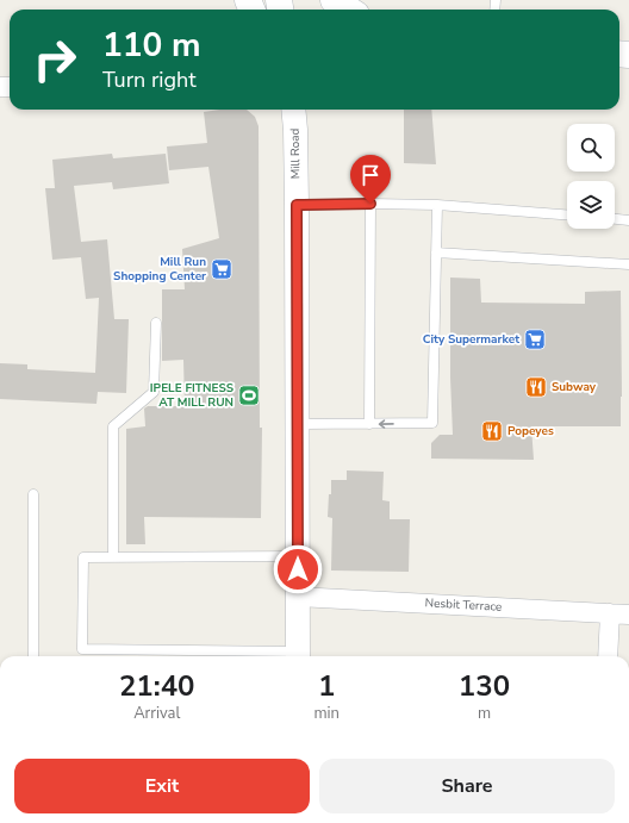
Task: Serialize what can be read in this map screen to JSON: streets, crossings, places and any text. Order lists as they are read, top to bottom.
{
  "streets": {
    "street": ["Mill Road", "Nesbit Terrace"]
  },
  "crossings": [
    ["Mill Road", "Nesbit Terrace"]
  ],
  "places": {
    "supermarket": ["Mill Run Shopping Center", "City Supermarket"],
    "restaurant": ["Subway", "Popeyes"],
    "sports": ["IPELE FITNESS AT MILL RUN"]
  },
  "page": {
    "turn": ["110 m", "Turn right"],
    "eta": [
      "21:40",
      "Arrival",
      "1",
      "min",
      "130",
      "m"
    ],
    "buttons": ["Exit", "Share"]
  }
}
